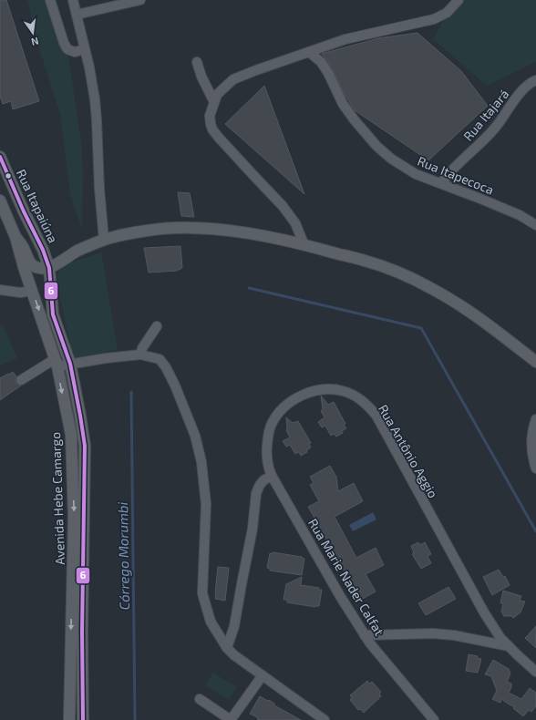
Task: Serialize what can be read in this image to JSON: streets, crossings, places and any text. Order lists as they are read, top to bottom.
{
  "streets": {
    "main road": ["Rua Itapaiúna", "Avenida Hebe Camargo"],
    "street": [
      "Rua Itajará",
      "Rua Itapecoca",
      "Rua Antônio Aggio",
      "Rua Marie Nader Calfat"
    ]
  },
  "crossings": [
    ["Rua Itajará", "Rua Itapecoca"],
    ["Rua Itapaiúna", "Avenida Hebe Camargo"],
    ["Rua Antônio Aggio", "Rua Marie Nader Calfat"]
  ],
  "water": ["Córrego Morumbi"],
  "lines": ["transit line 6"],
  "north": "bottom"
}
